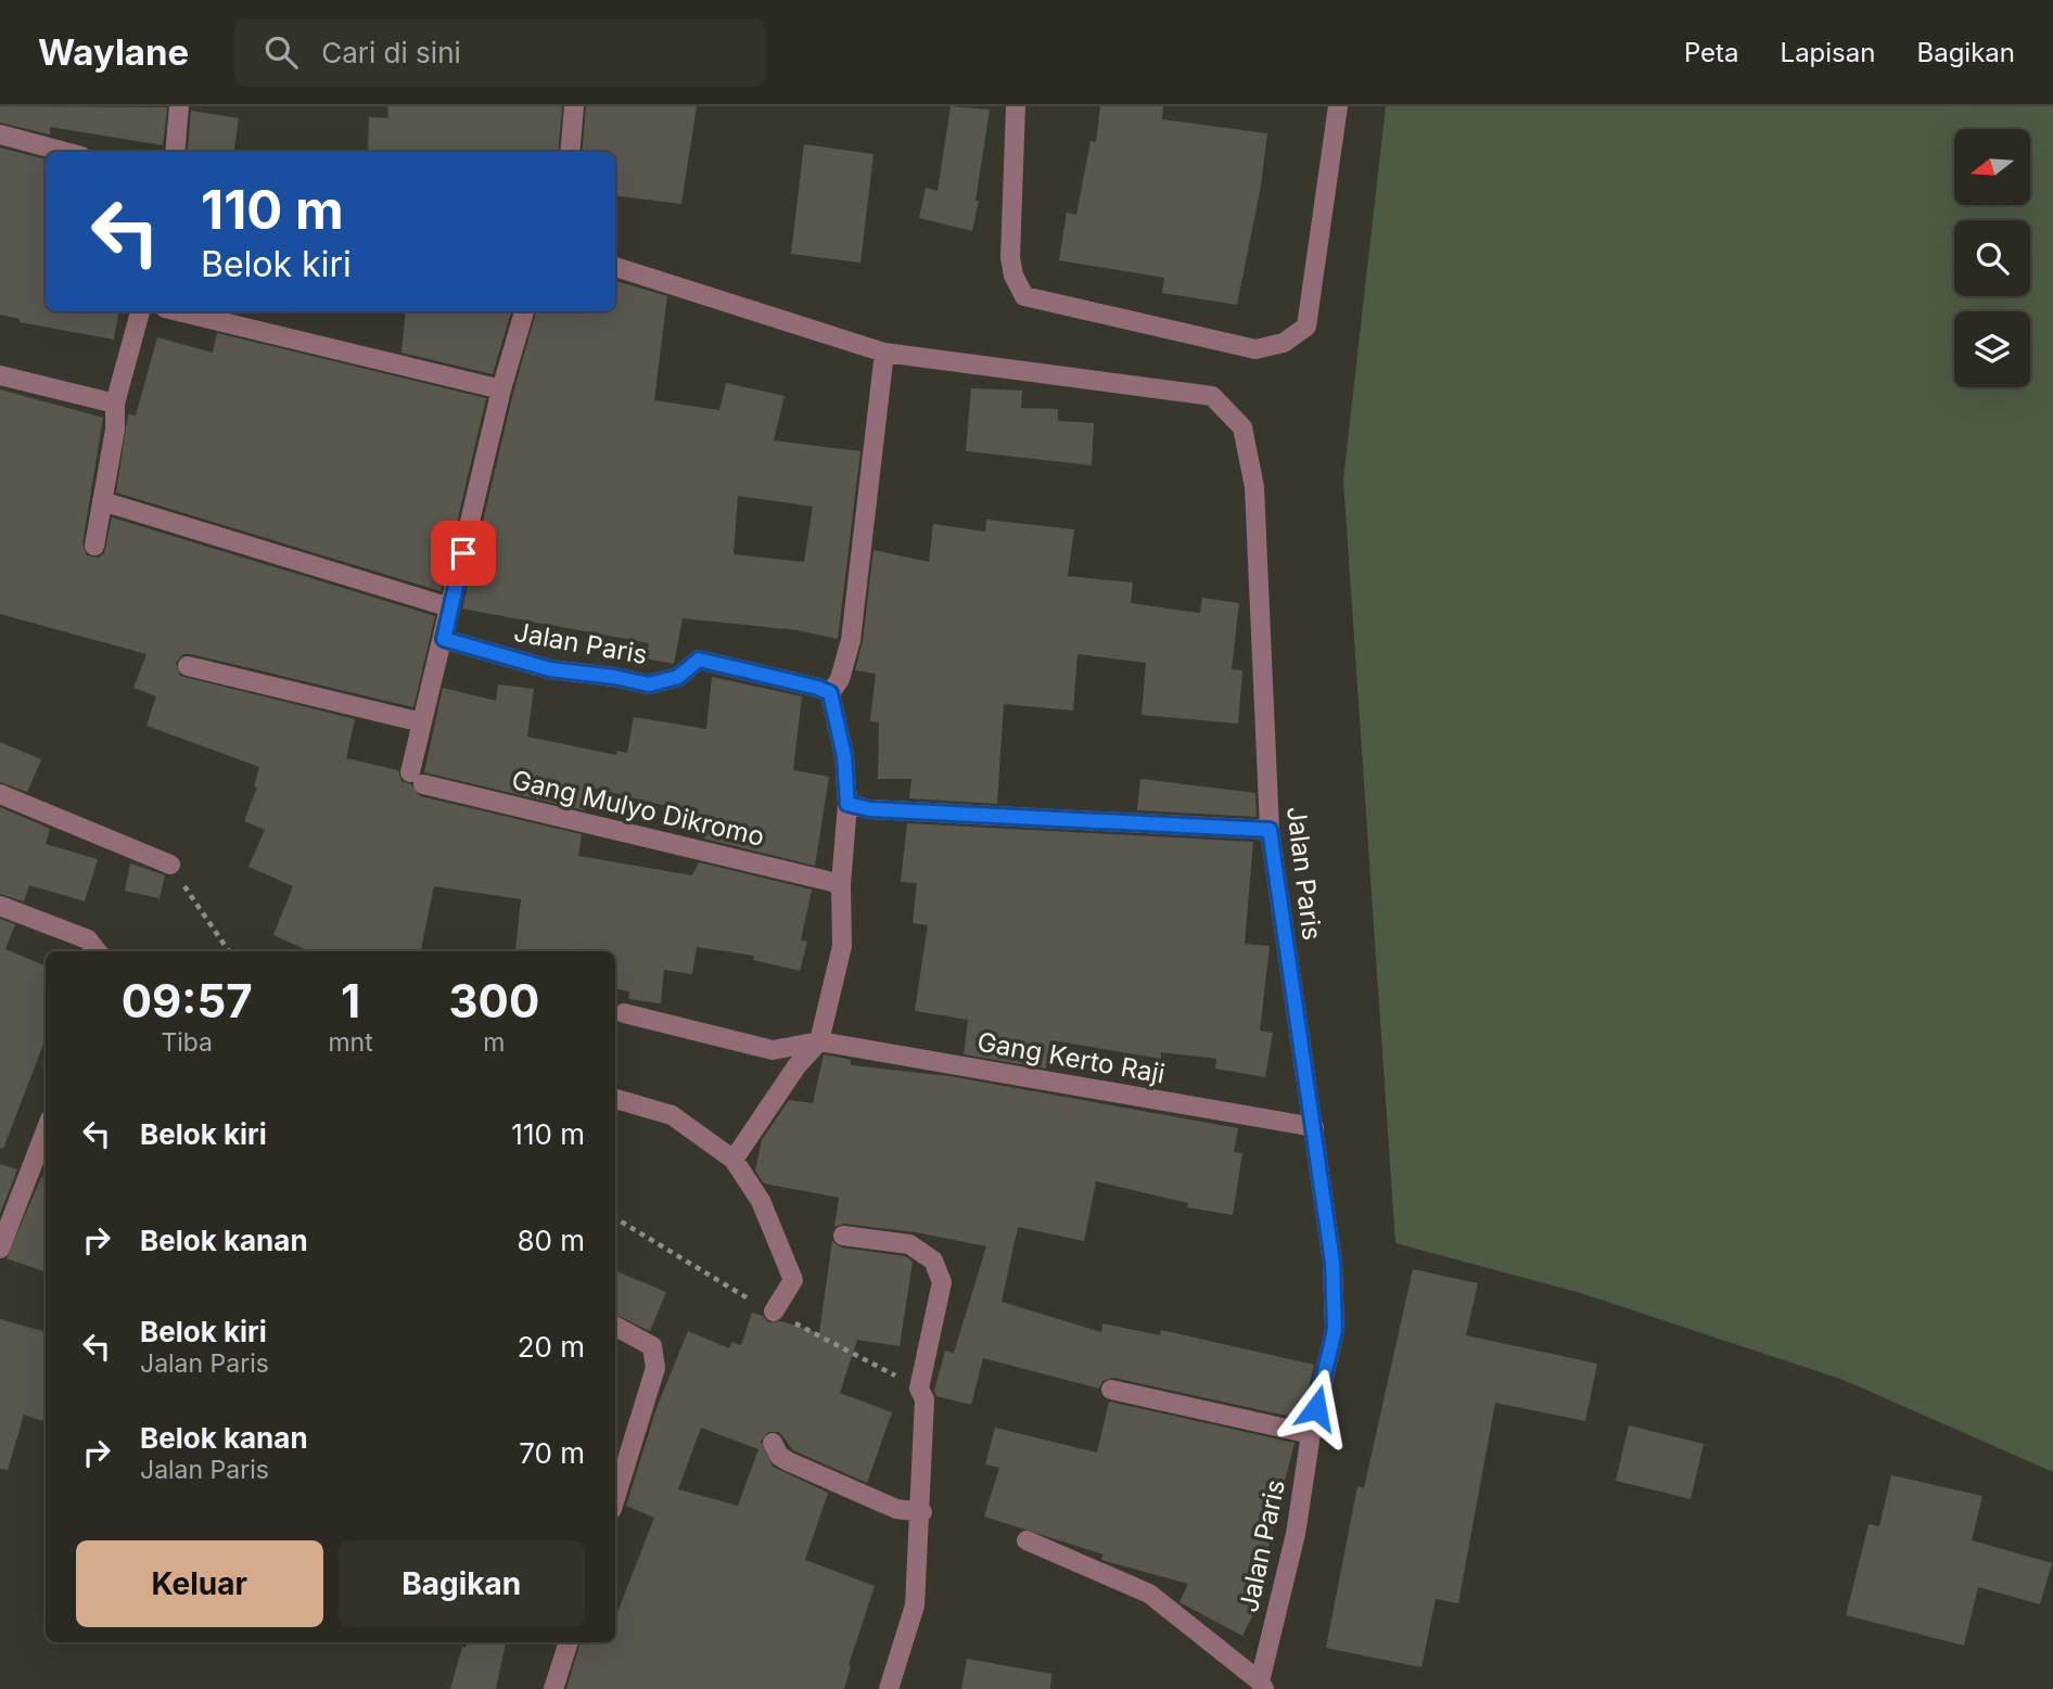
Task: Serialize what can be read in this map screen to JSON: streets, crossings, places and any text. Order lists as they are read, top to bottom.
{
  "streets": {
    "street": ["Jalan Paris", "Gang Mulyo Dikromo", "Gang Kerto Raji"]
  },
  "crossings": [
    ["Jalan Paris", "Gang Kerto Raji"]
  ],
  "north": "left",
  "page": {
    "header": "Waylane",
    "search": "Cari di sini",
    "nav": ["Peta", "Lapisan", "Bagikan"],
    "turn": ["110 m", "Belok kiri"],
    "eta": [
      "09:57",
      "Tiba",
      "1",
      "mnt",
      "300",
      "m"
    ],
    "list": [
      {
        "name": "Belok kiri",
        "value": "110 m"
      },
      {
        "name": "Belok kanan",
        "value": "80 m"
      },
      {
        "name": "Belok kiri",
        "note": "Jalan Paris",
        "value": "20 m"
      },
      {
        "name": "Belok kanan",
        "note": "Jalan Paris",
        "value": "70 m"
      }
    ],
    "buttons": ["Keluar", "Bagikan"]
  }
}
